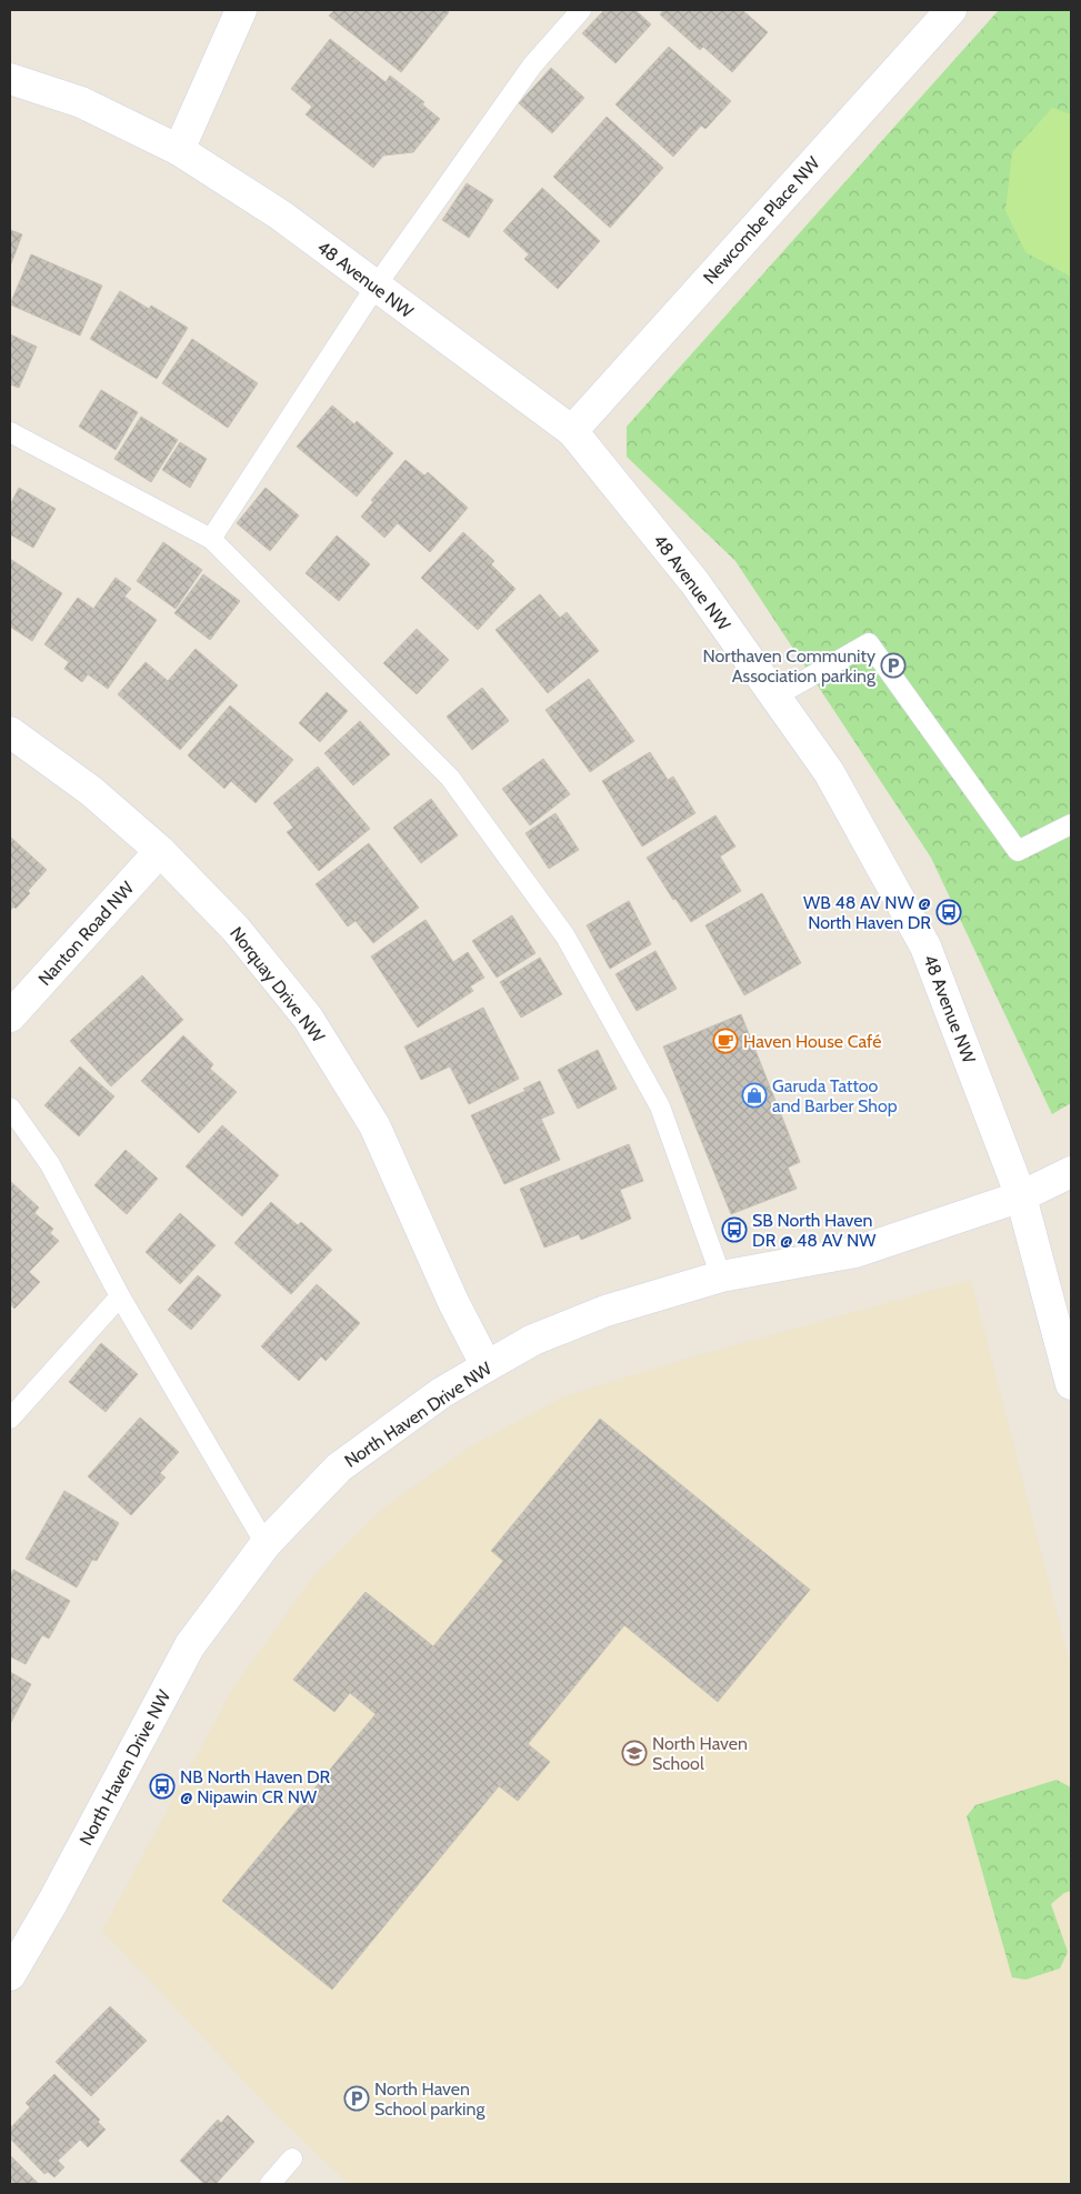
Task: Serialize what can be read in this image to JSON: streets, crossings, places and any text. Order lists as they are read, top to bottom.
{
  "streets": {
    "street": [
      "Newcombe Place NW",
      "48 Avenue NW",
      "Nanton Road NW",
      "Norquay Drive NW",
      "North Haven Drive NW"
    ]
  },
  "crossings": [
    ["Newcombe Place NW", "48 Avenue NW"],
    ["48 Avenue NW", "North Haven Drive NW"],
    ["Nanton Road NW", "Norquay Drive NW"],
    ["Norquay Drive NW", "North Haven Drive NW"]
  ],
  "places": {
    "parking": ["Northaven Community Association parking", "North Haven School parking"],
    "bus stop": ["WB 48 AV NW @ North Haven DR", "SB North Haven DR @ 48 AV NW", "NB North Haven DR @ Nipawin CR NW"],
    "cafe": ["Haven House Café"],
    "shop": ["Garuda Tattoo and Barber Shop"],
    "school or university": ["North Haven School"]
  }
}
